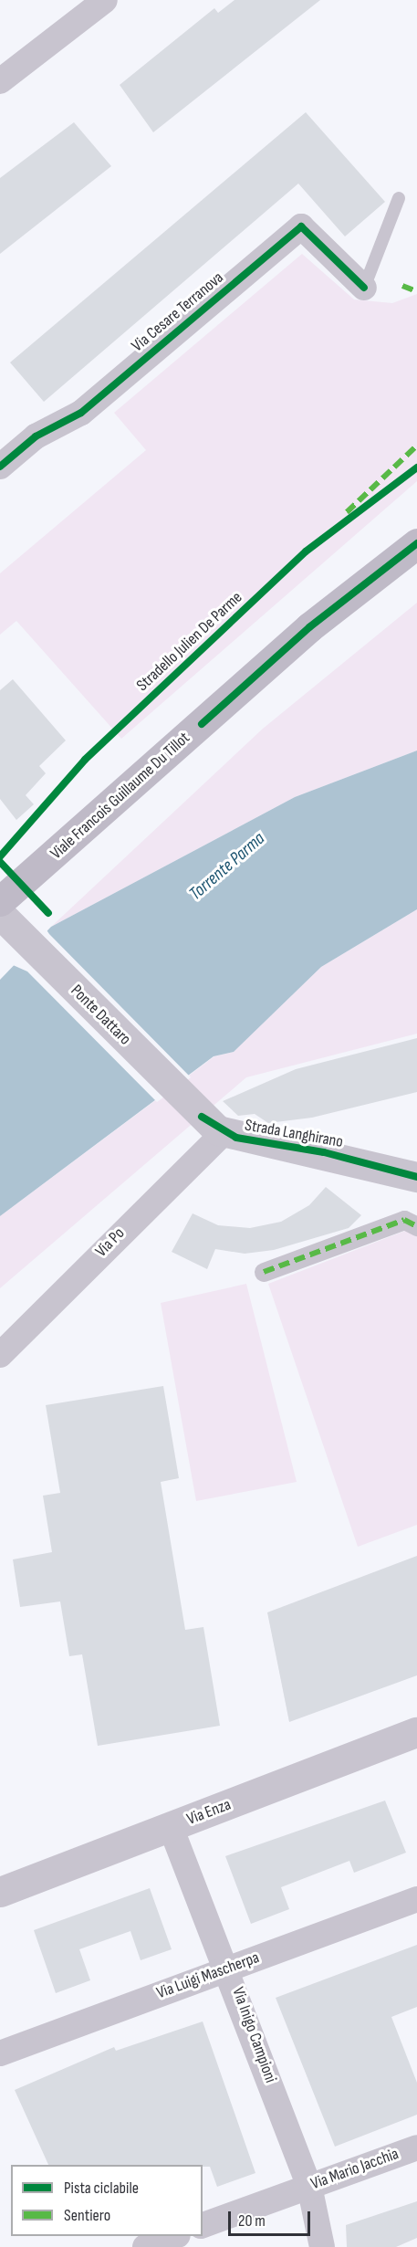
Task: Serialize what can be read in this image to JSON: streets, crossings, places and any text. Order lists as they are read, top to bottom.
{
  "streets": {
    "main road": ["Viale Francois Guillaume Du Tillot"],
    "street": [
      "Via Cesare Terranova",
      "Ponte Dattaro",
      "Strada Langhirano",
      "Via Po",
      "Via Enza",
      "Via Luigi Mascherpa",
      "Via Inigo Campioni",
      "Via Mario Jacchia"
    ],
    "cycle path": ["Stradello Julien De Parme"]
  },
  "crossings": [
    ["Ponte Dattaro", "Strada Langhirano"],
    ["Ponte Dattaro", "Via Po"],
    ["Strada Langhirano", "Via Po"],
    ["Via Enza", "Via Inigo Campioni"],
    ["Via Luigi Mascherpa", "Via Inigo Campioni"],
    ["Via Inigo Campioni", "Via Mario Jacchia"]
  ],
  "water": ["Torrente Parma"],
  "legend": ["Pista ciclabile", "Sentiero"],
  "scale_bar": "20 m"
}
